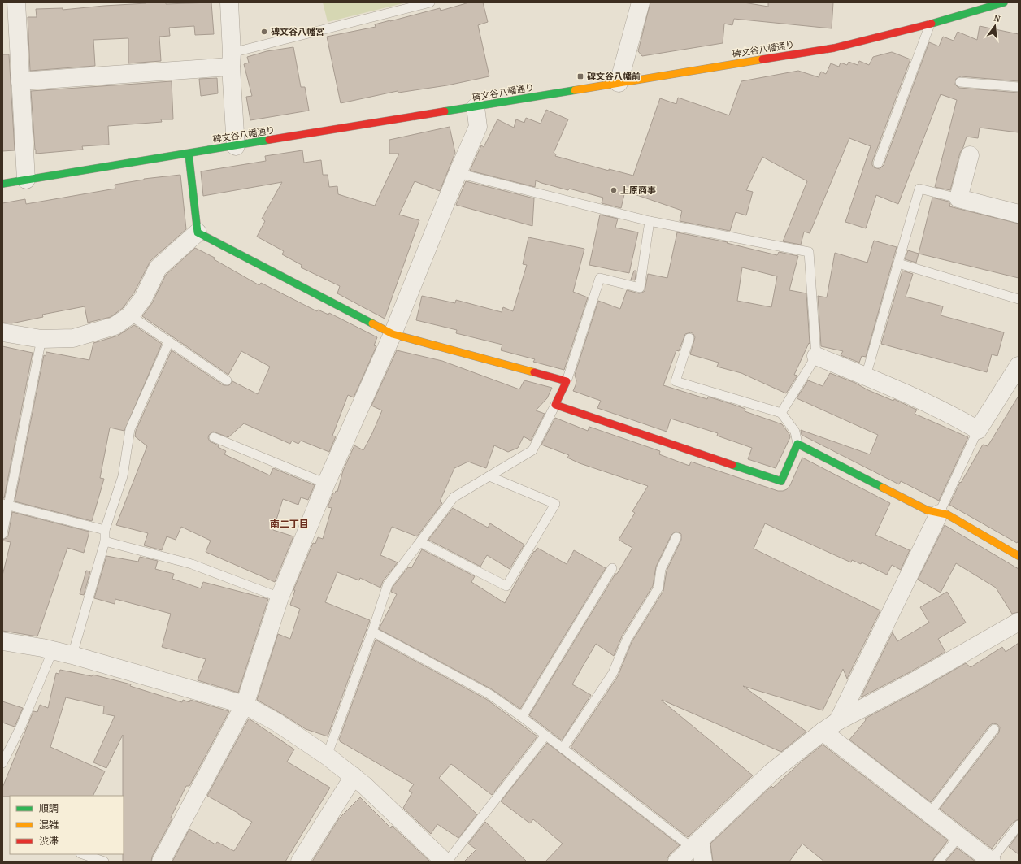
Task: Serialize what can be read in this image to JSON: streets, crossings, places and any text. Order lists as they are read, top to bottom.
{
  "streets": {
    "street": ["碑文谷八幡通り"]
  },
  "districts": ["南二丁目"],
  "places": {
    "other": ["碑文谷八幡宮", "上原商事"],
    "transit": ["碑文谷八幡前"]
  },
  "legend": ["順調", "混雑", "渋滞"],
  "north": "top"
}
